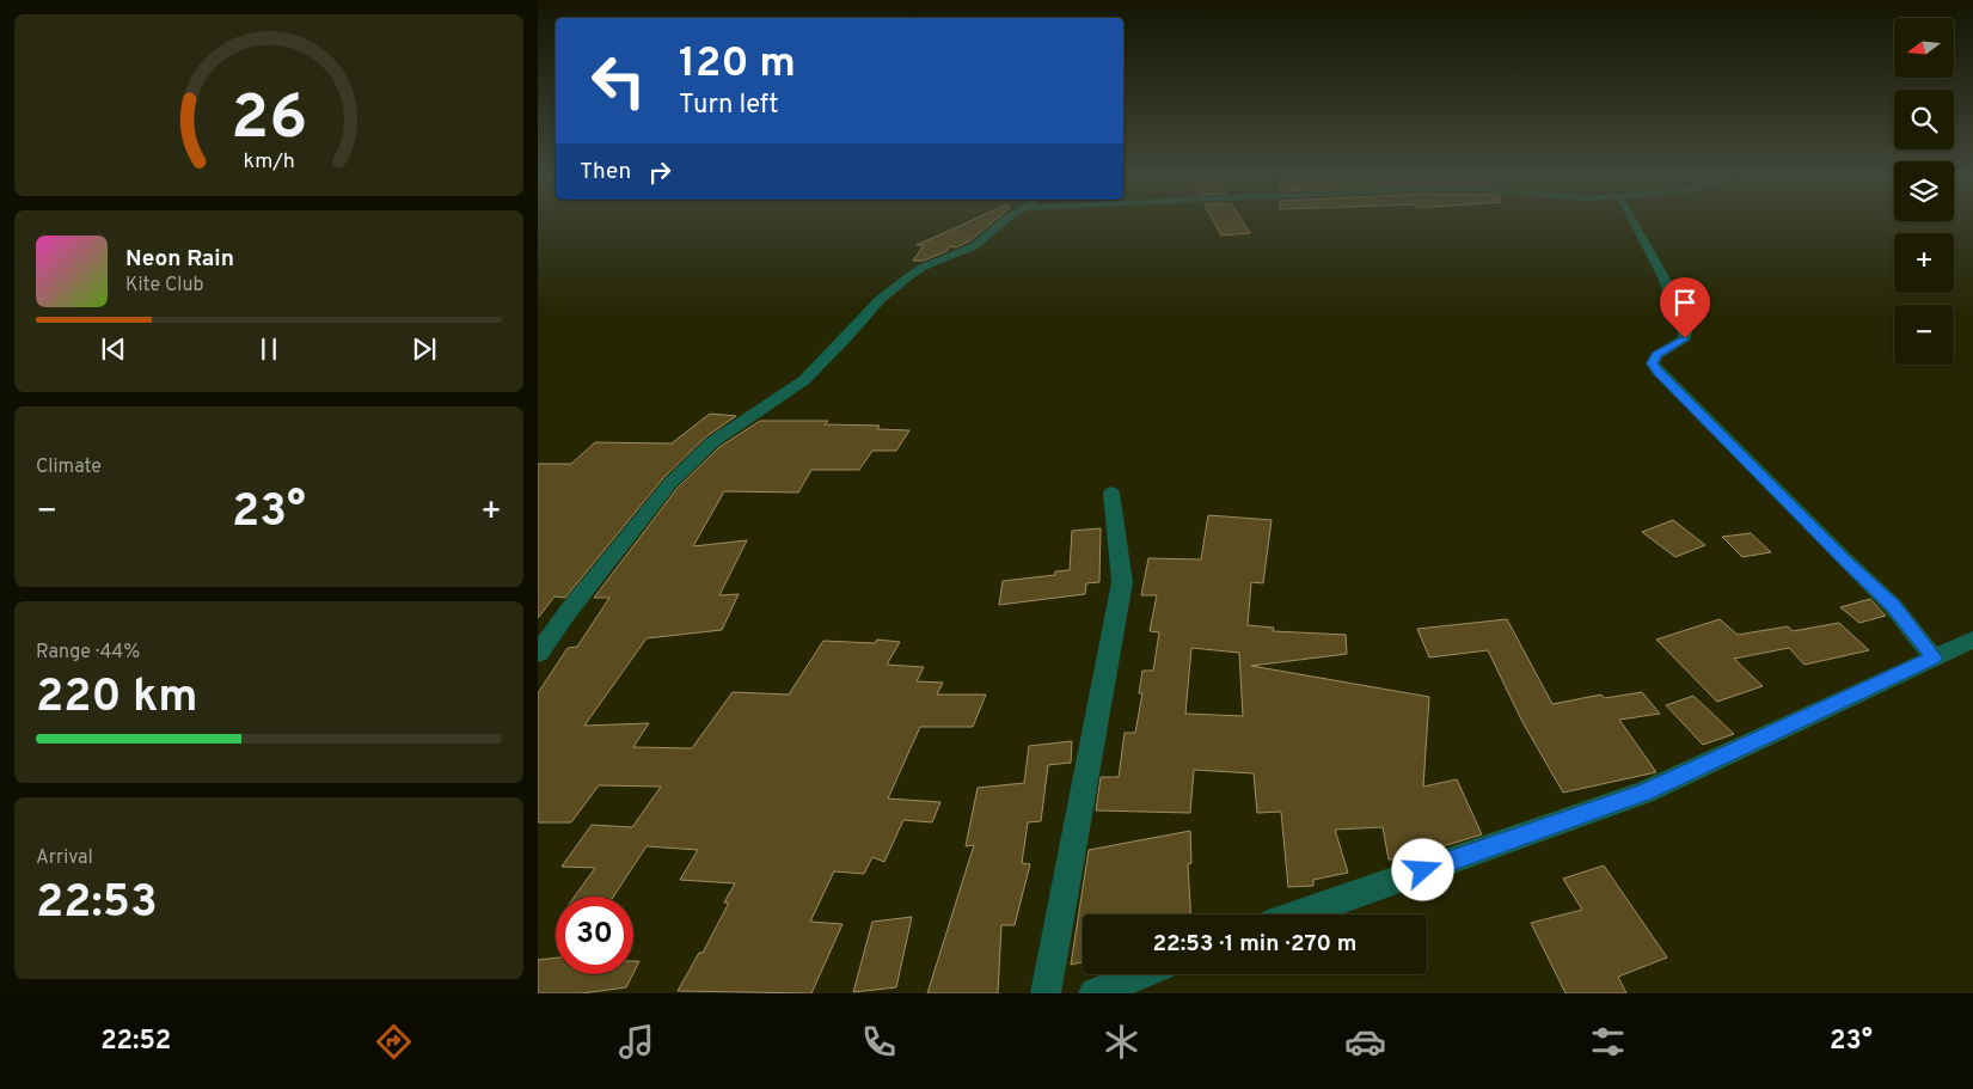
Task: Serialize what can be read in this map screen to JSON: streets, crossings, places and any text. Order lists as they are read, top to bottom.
{
  "north": "left",
  "page": {
    "map_buttons": ["+", "−"],
    "turn": ["120 m", "Turn left"],
    "then": "Then",
    "song": ["Neon Rain", "Kite Club"],
    "tile": [
      "Climate",
      ["Range · 44%", "220 km"],
      ["Arrival", "22:53"]
    ],
    "heat": ["−", "23°", "+"],
    "limit": "30",
    "trip": "22:53 · 1 min · 270 m",
    "tabs": ["22:52", "23°"],
    "gauge": ["26", "km/h"]
  }
}
